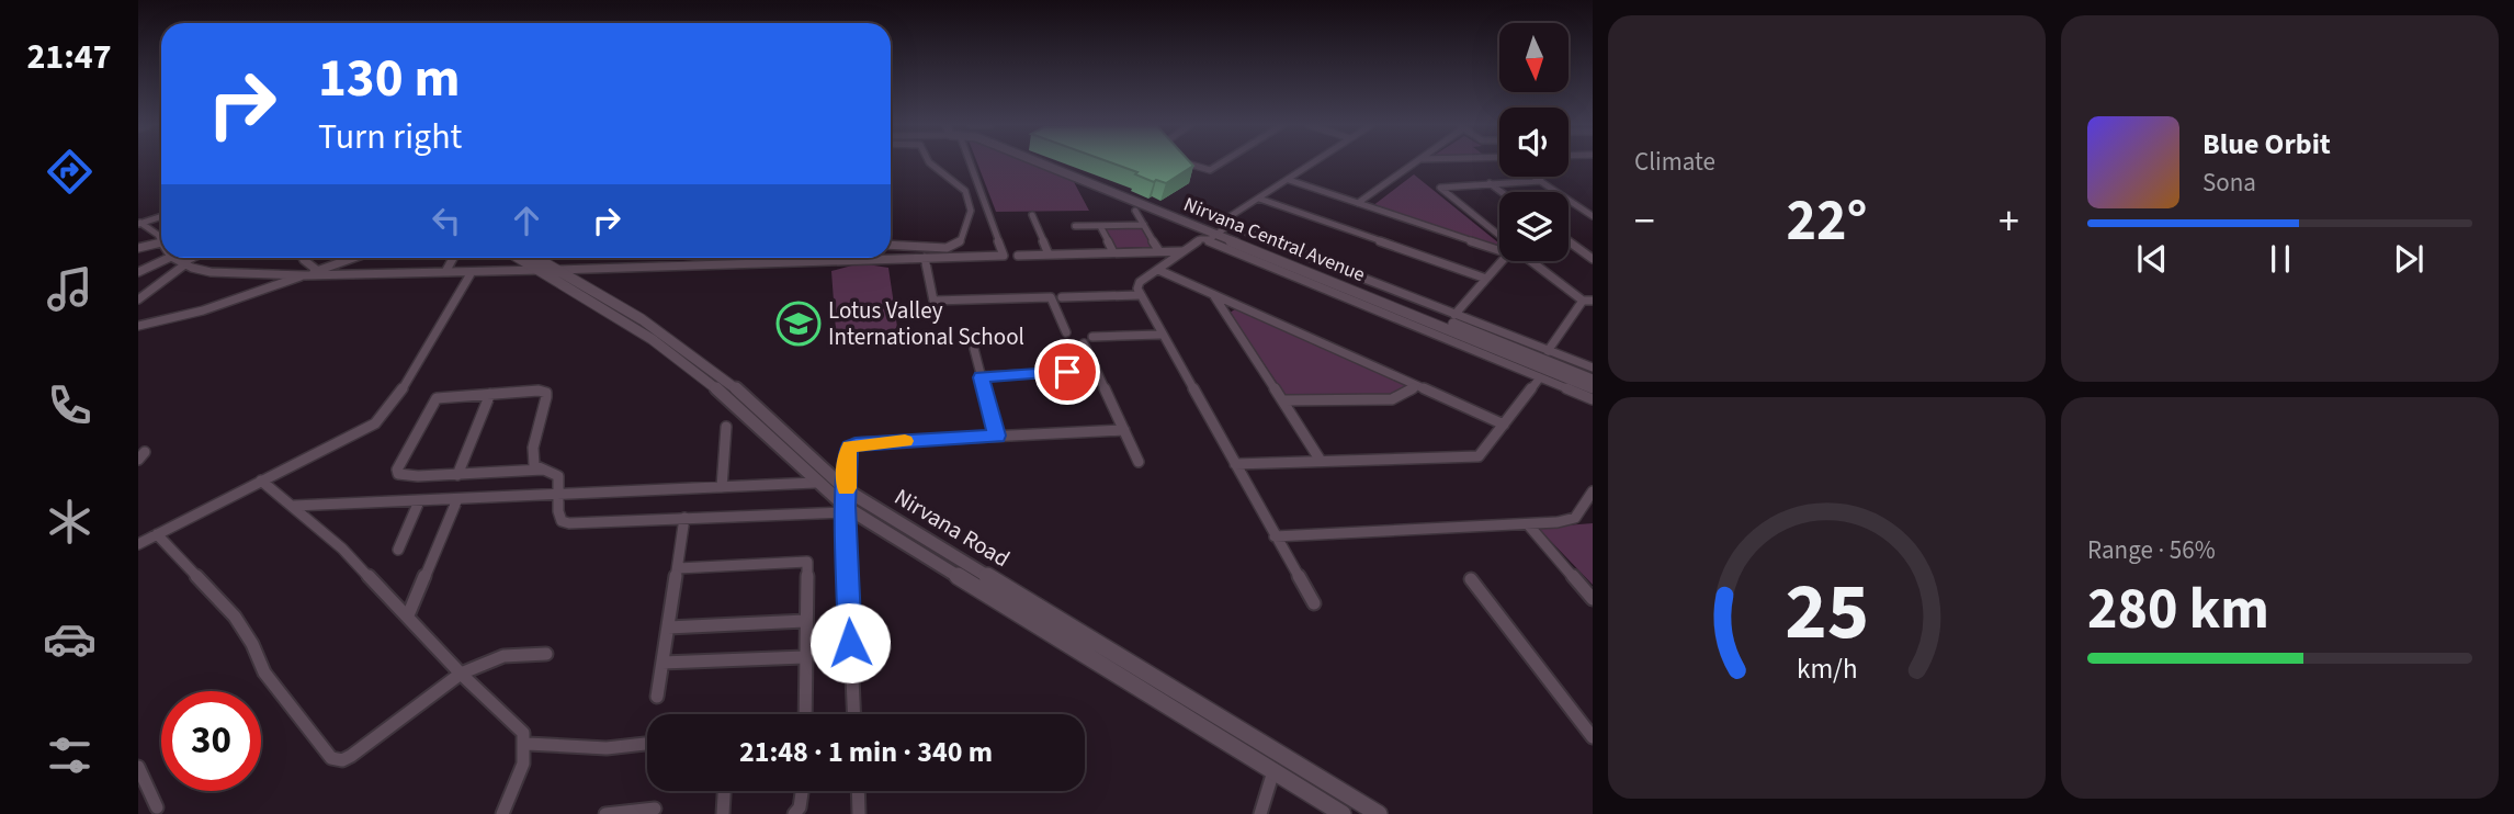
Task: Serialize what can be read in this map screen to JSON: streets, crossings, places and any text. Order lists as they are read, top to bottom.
{
  "streets": {
    "main road": ["Nirvana Road"],
    "street": ["Nirvana Central Avenue"]
  },
  "places": {
    "school or university": ["Lotus Valley International School"]
  },
  "north": "bottom",
  "page": {
    "tabs": "21:47",
    "tile": [
      "Climate",
      ["Range · 56%", "280 km"]
    ],
    "turn": ["130 m", "Turn right"],
    "song": ["Blue Orbit", "Sona"],
    "heat": ["−", "22°", "+"],
    "limit": "30",
    "trip": "21:48 · 1 min · 340 m",
    "gauge": ["25", "km/h"]
  }
}
